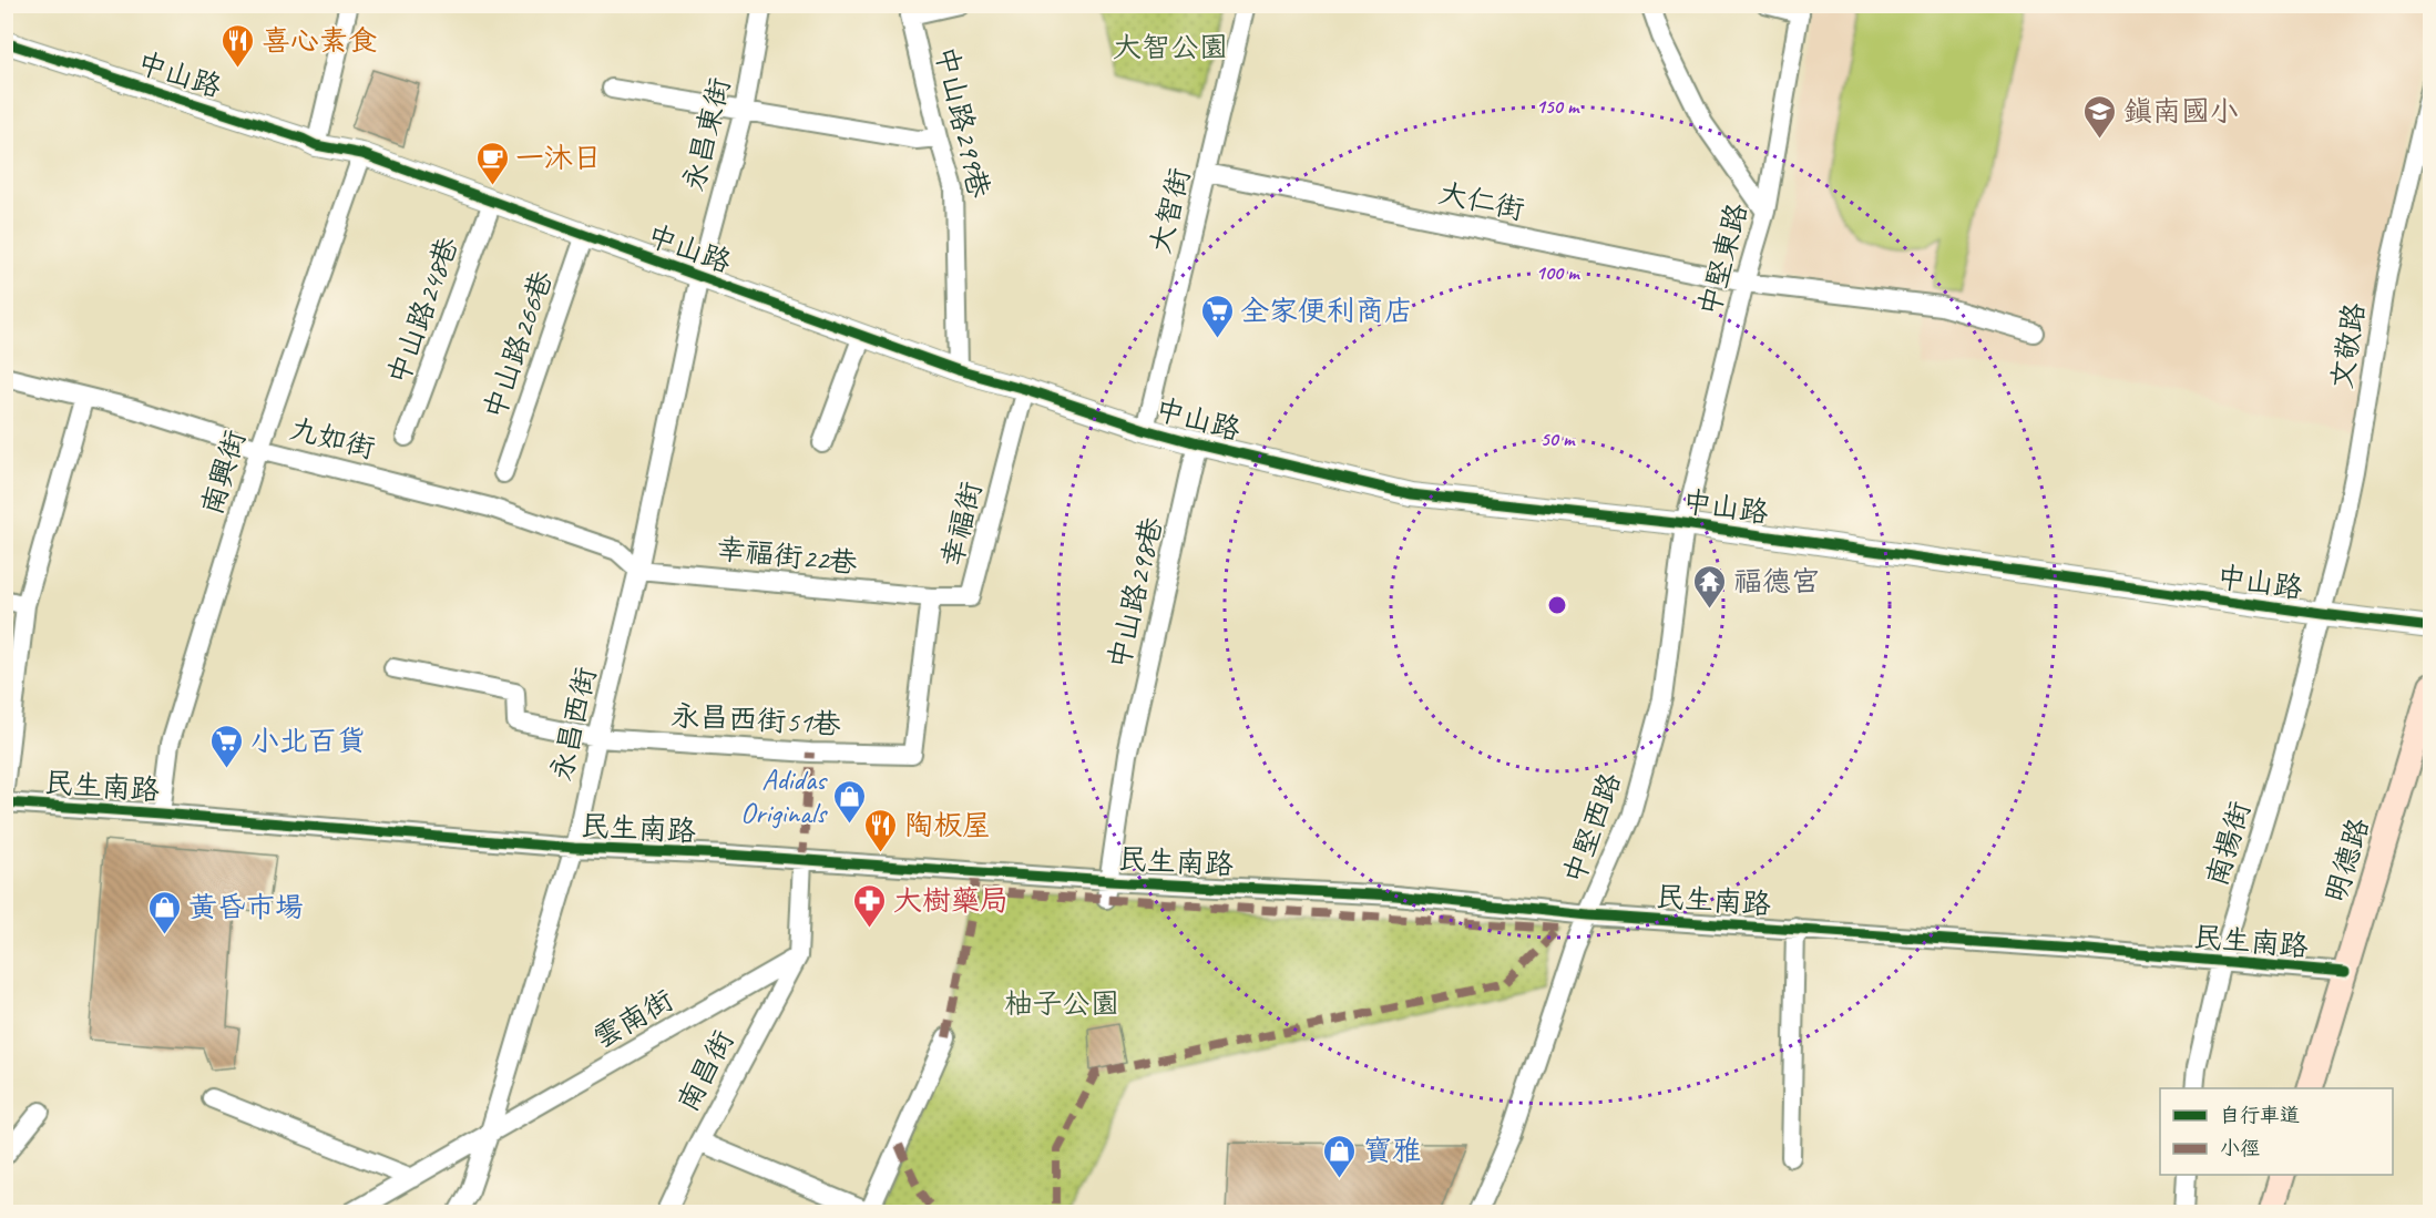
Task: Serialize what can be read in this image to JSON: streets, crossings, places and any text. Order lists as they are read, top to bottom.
{
  "streets": {
    "main road": ["明德路"],
    "street": [
      "中山路",
      "中山路299巷",
      "永昌東街",
      "大仁街",
      "大智街",
      "中堅東路",
      "中山路248巷",
      "中山路266巷",
      "文敬路",
      "九如街",
      "南興街",
      "幸福街",
      "幸福街22巷",
      "中山路298巷",
      "永昌西街51巷",
      "永昌西街",
      "民生南路",
      "中堅西路",
      "南揚街",
      "雲南街",
      "南昌街"
    ]
  },
  "crossings": [
    ["中山路", "中山路299巷"],
    ["中山路", "永昌東街"],
    ["中山路", "大智街"],
    ["中山路", "中堅東路"],
    ["中山路", "中山路248巷"],
    ["中山路", "中山路266巷"],
    ["中山路", "文敬路"],
    ["中山路", "南興街"],
    ["中山路", "幸福街"],
    ["中山路", "中山路298巷"],
    ["中山路", "永昌西街"],
    ["中山路", "中堅西路"],
    ["中山路", "南揚街"],
    ["永昌東街", "永昌西街"],
    ["大仁街", "大智街"],
    ["大仁街", "中堅東路"],
    ["中堅東路", "中堅西路"],
    ["文敬路", "南揚街"],
    ["九如街", "南興街"],
    ["九如街", "幸福街22巷"],
    ["九如街", "永昌西街"],
    ["南興街", "民生南路"],
    ["幸福街", "幸福街22巷"],
    ["幸福街", "永昌西街51巷"],
    ["幸福街22巷", "永昌西街"],
    ["中山路298巷", "民生南路"],
    ["永昌西街51巷", "永昌西街"],
    ["永昌西街", "民生南路"],
    ["永昌西街", "雲南街"],
    ["民生南路", "中堅西路"],
    ["民生南路", "南揚街"],
    ["民生南路", "明德路"],
    ["雲南街", "南昌街"]
  ],
  "parks": ["大智公園", "柚子公園"],
  "places": {
    "restaurant": ["喜心素食", "陶板屋"],
    "school or university": ["鎮南國小"],
    "cafe": ["一沐日"],
    "supermarket": ["全家便利商店", "小北百貨"],
    "temple": ["福德宮"],
    "shop": ["Adidas Originals", "黃昏市場", "寶雅"],
    "pharmacy": ["大樹藥局"]
  },
  "legend": ["自行車道", "小徑"],
  "rings": ["150 m", "100 m", "50 m"]
}
